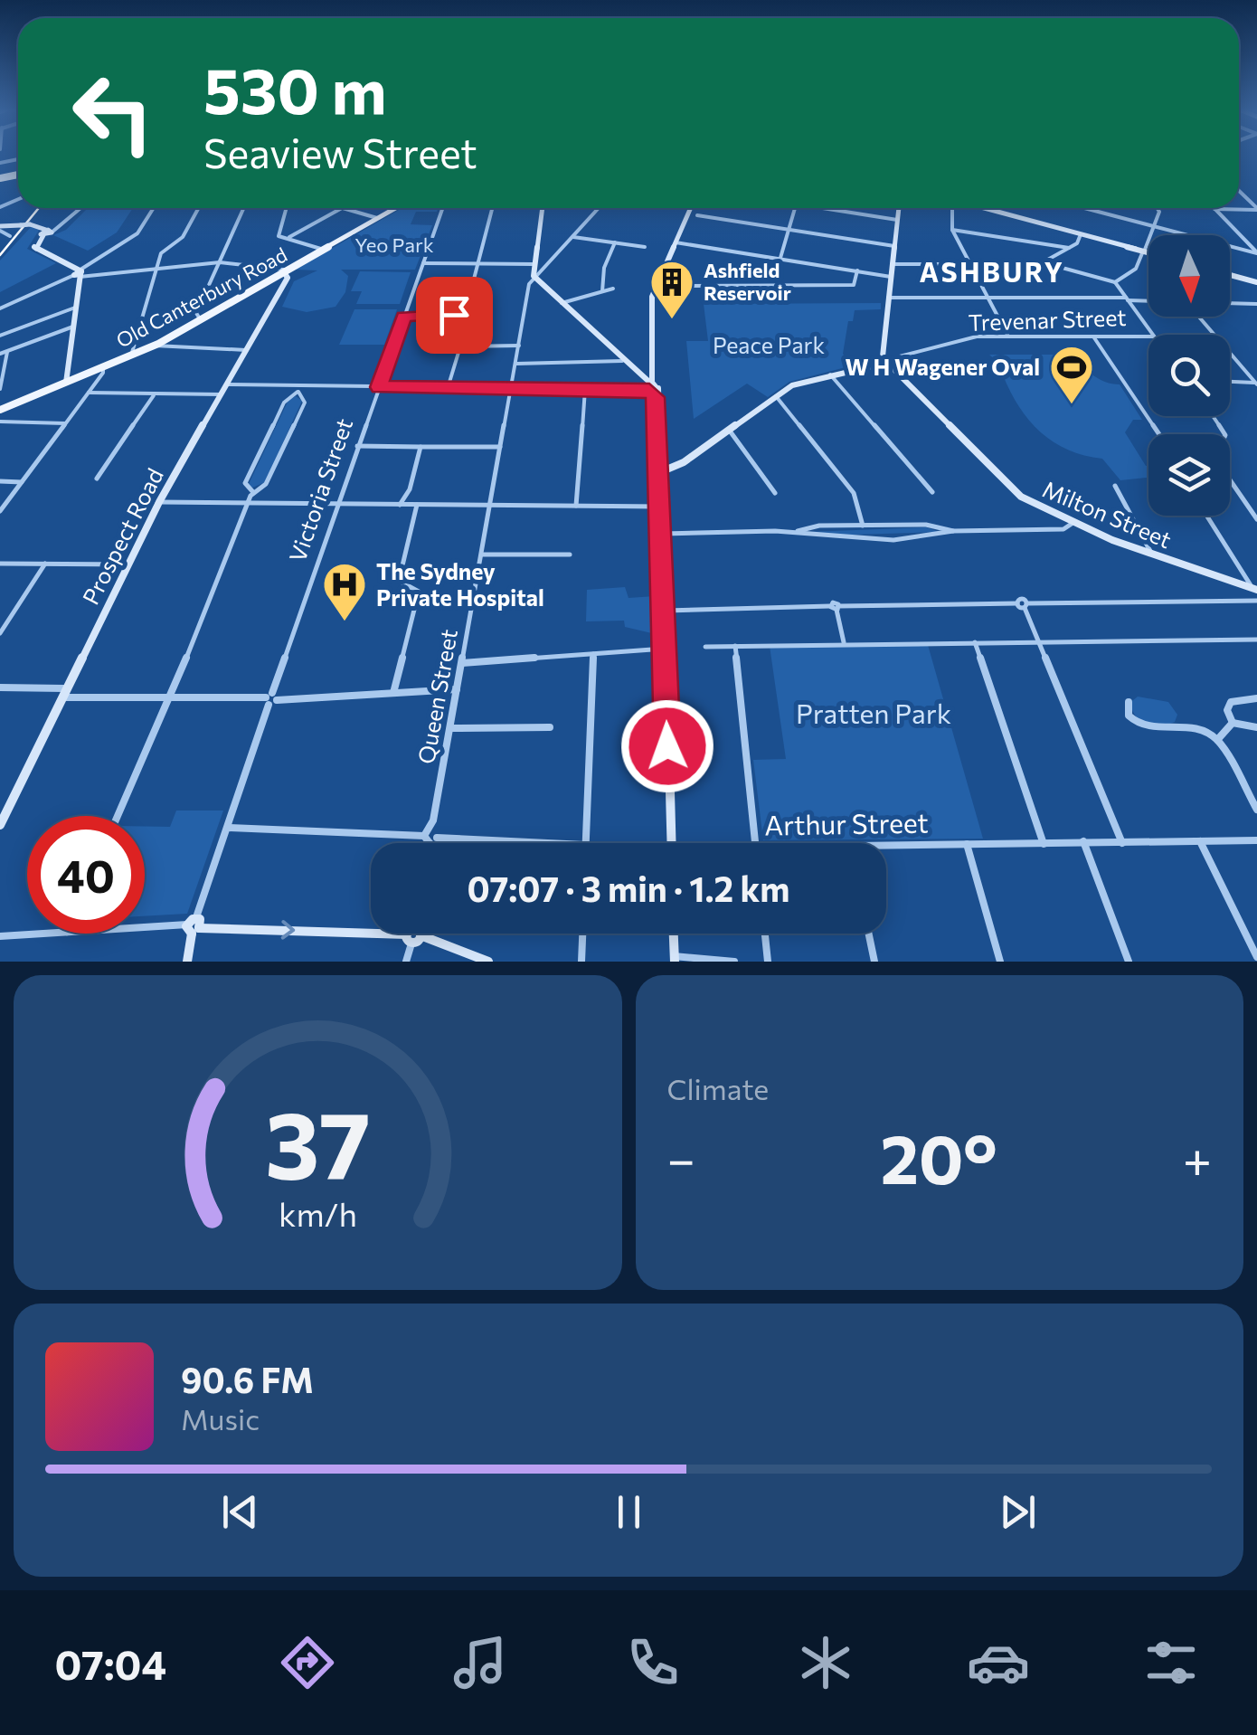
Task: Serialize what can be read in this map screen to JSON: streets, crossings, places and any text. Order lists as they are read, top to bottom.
{
  "streets": {
    "main road": ["Old Canterbury Road"],
    "street": [
      "Trevenar Street",
      "Victoria Street",
      "Milton Street",
      "Prospect Road",
      "Queen Street",
      "Arthur Street"
    ]
  },
  "crossings": [
    ["Old Canterbury Road", "Prospect Road"],
    ["Trevenar Street", "Milton Street"]
  ],
  "districts": ["ASHBURY"],
  "parks": ["Yeo Park", "Peace Park", "Pratten Park"],
  "places": {
    "building": ["Ashfield Reservoir"],
    "sports": ["W H Wagener Oval"],
    "hospital": ["The Sydney Private Hospital"]
  },
  "north": "bottom",
  "page": {
    "turn": ["530 m", "Seaview Street"],
    "limit": "40",
    "trip": "07:07 · 3 min · 1.2 km",
    "tile": "Climate",
    "heat": ["−", "20°", "+"],
    "song": ["90.6 FM", "Music"],
    "tabs": "07:04",
    "gauge": ["37", "km/h"]
  }
}
